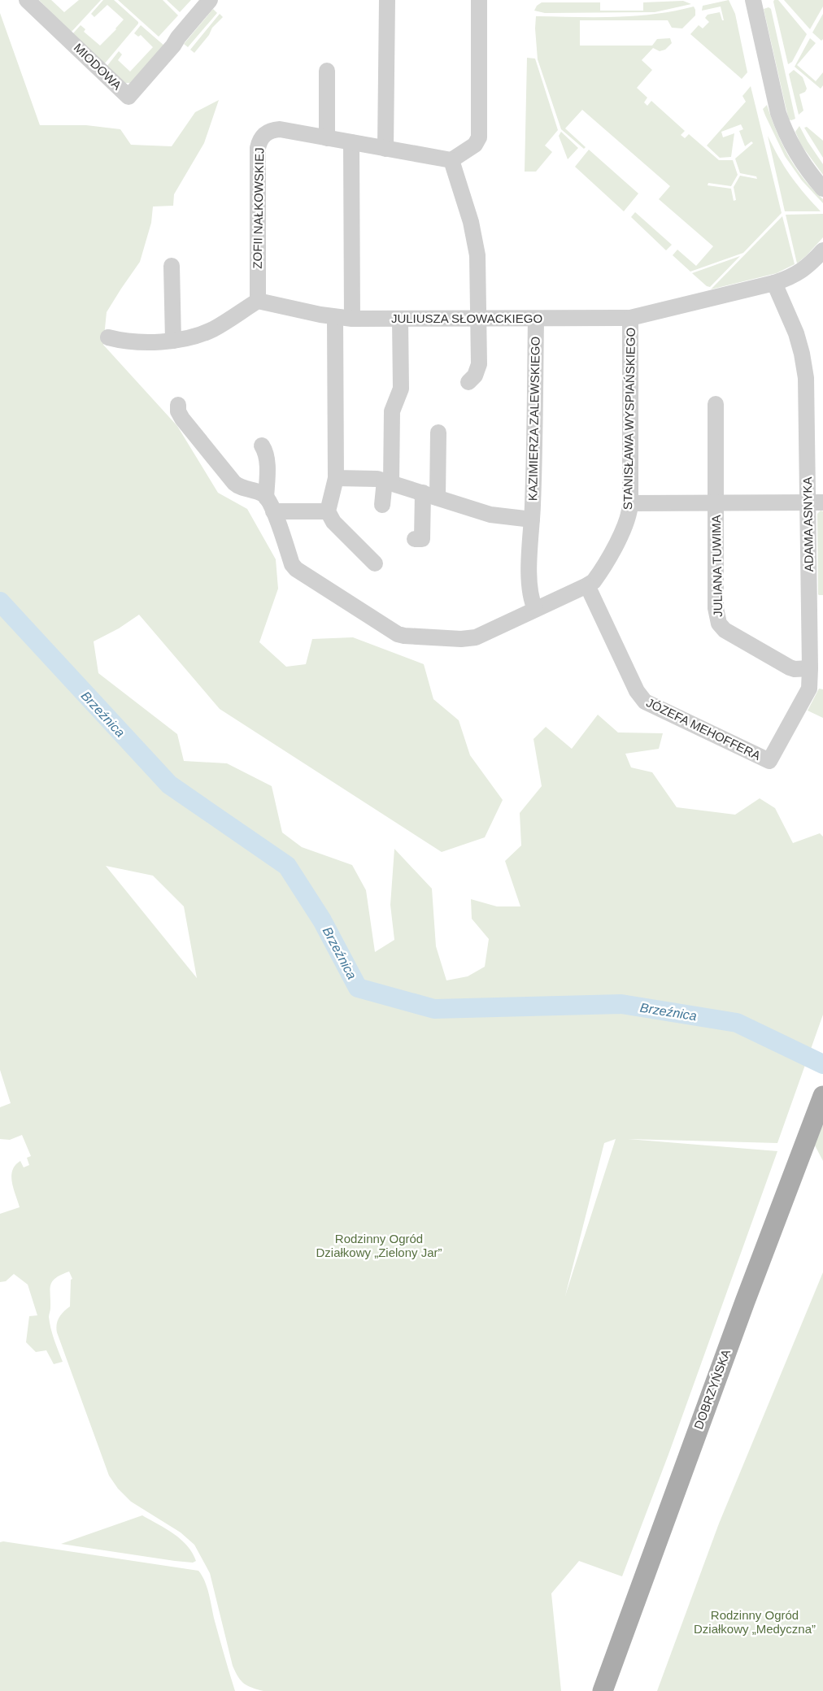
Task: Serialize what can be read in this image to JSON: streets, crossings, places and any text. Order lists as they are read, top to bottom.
{
  "streets": {
    "main road": ["DOBRZYŃSKA"],
    "street": [
      "MIODOWA",
      "ZOFII NAŁKOWSKIEJ",
      "JULIUSZA SŁOWACKIEGO",
      "KAZIMIERZA ZALEWSKIEGO",
      "STANISŁAWA WYSPIAŃSKIEGO",
      "ADAMA ASNYKA",
      "JULIANA TUWIMA",
      "JÓZEFA MEHOFFERA"
    ]
  },
  "crossings": [
    ["ZOFII NAŁKOWSKIEJ", "JULIUSZA SŁOWACKIEGO"],
    ["JULIUSZA SŁOWACKIEGO", "KAZIMIERZA ZALEWSKIEGO"],
    ["JULIUSZA SŁOWACKIEGO", "STANISŁAWA WYSPIAŃSKIEGO"],
    ["JULIUSZA SŁOWACKIEGO", "ADAMA ASNYKA"],
    ["KAZIMIERZA ZALEWSKIEGO", "STANISŁAWA WYSPIAŃSKIEGO"],
    ["STANISŁAWA WYSPIAŃSKIEGO", "JÓZEFA MEHOFFERA"],
    ["ADAMA ASNYKA", "JULIANA TUWIMA"],
    ["ADAMA ASNYKA", "JÓZEFA MEHOFFERA"]
  ],
  "water": ["Brzeźnica"],
  "parks": ["Rodzinny Ogród Działkowy „Zielony Jar”", "Rodzinny Ogród Działkowy „Medyczna”"]
}
